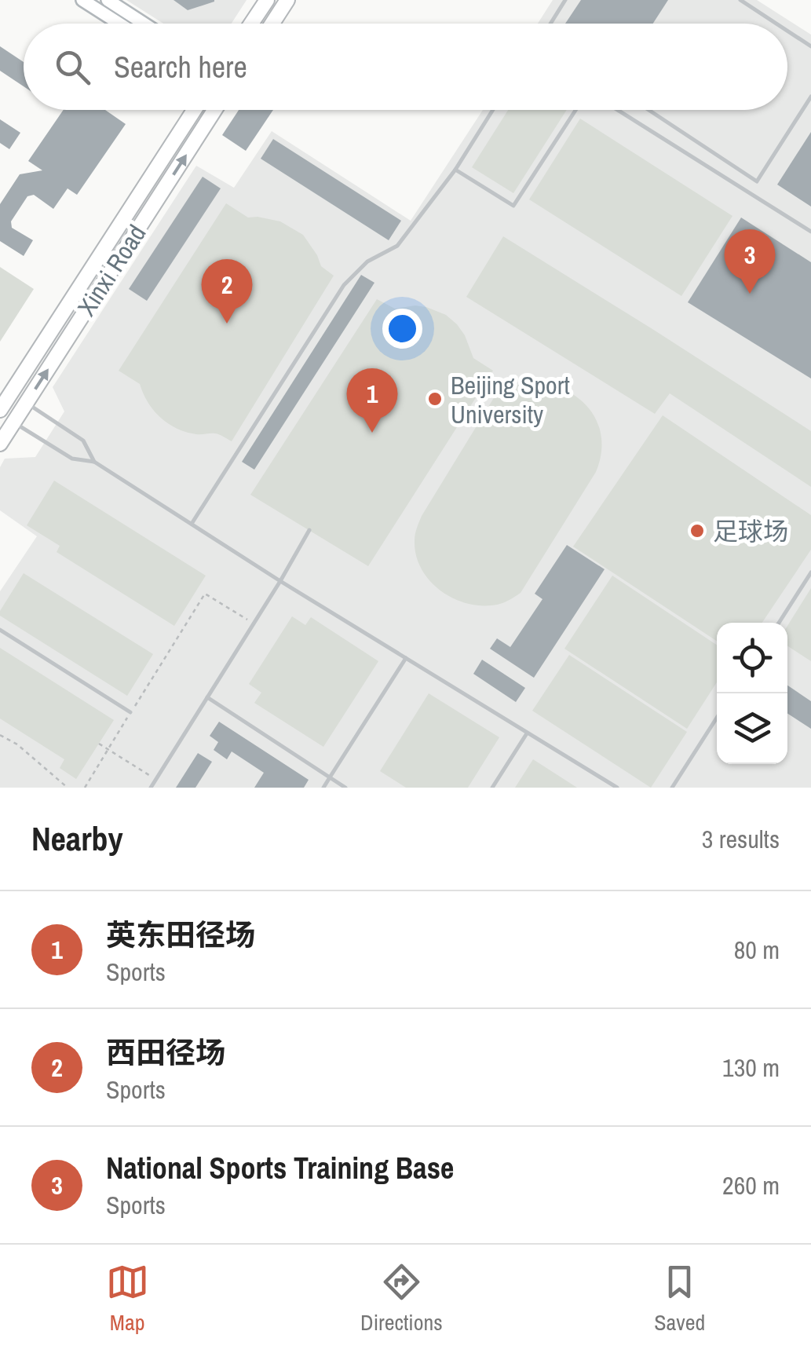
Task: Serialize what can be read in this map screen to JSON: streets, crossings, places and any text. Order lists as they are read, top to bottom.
{
  "streets": {
    "main road": ["Xinxi Road"]
  },
  "places": ["Beijing Sport University", "足球场"],
  "page": {
    "search": "Search here",
    "pins": ["3", "2", "1"],
    "heading": ["Nearby", "3 results"],
    "list": [
      {
        "mark": "1",
        "name": "英东田径场",
        "note": "Sports",
        "value": "80 m"
      },
      {
        "mark": "2",
        "name": "西田径场",
        "note": "Sports",
        "value": "130 m"
      },
      {
        "mark": "3",
        "name": "National Sports Training Base",
        "note": "Sports",
        "value": "260 m"
      }
    ],
    "nav": ["Map", "Directions", "Saved"]
  }
}
